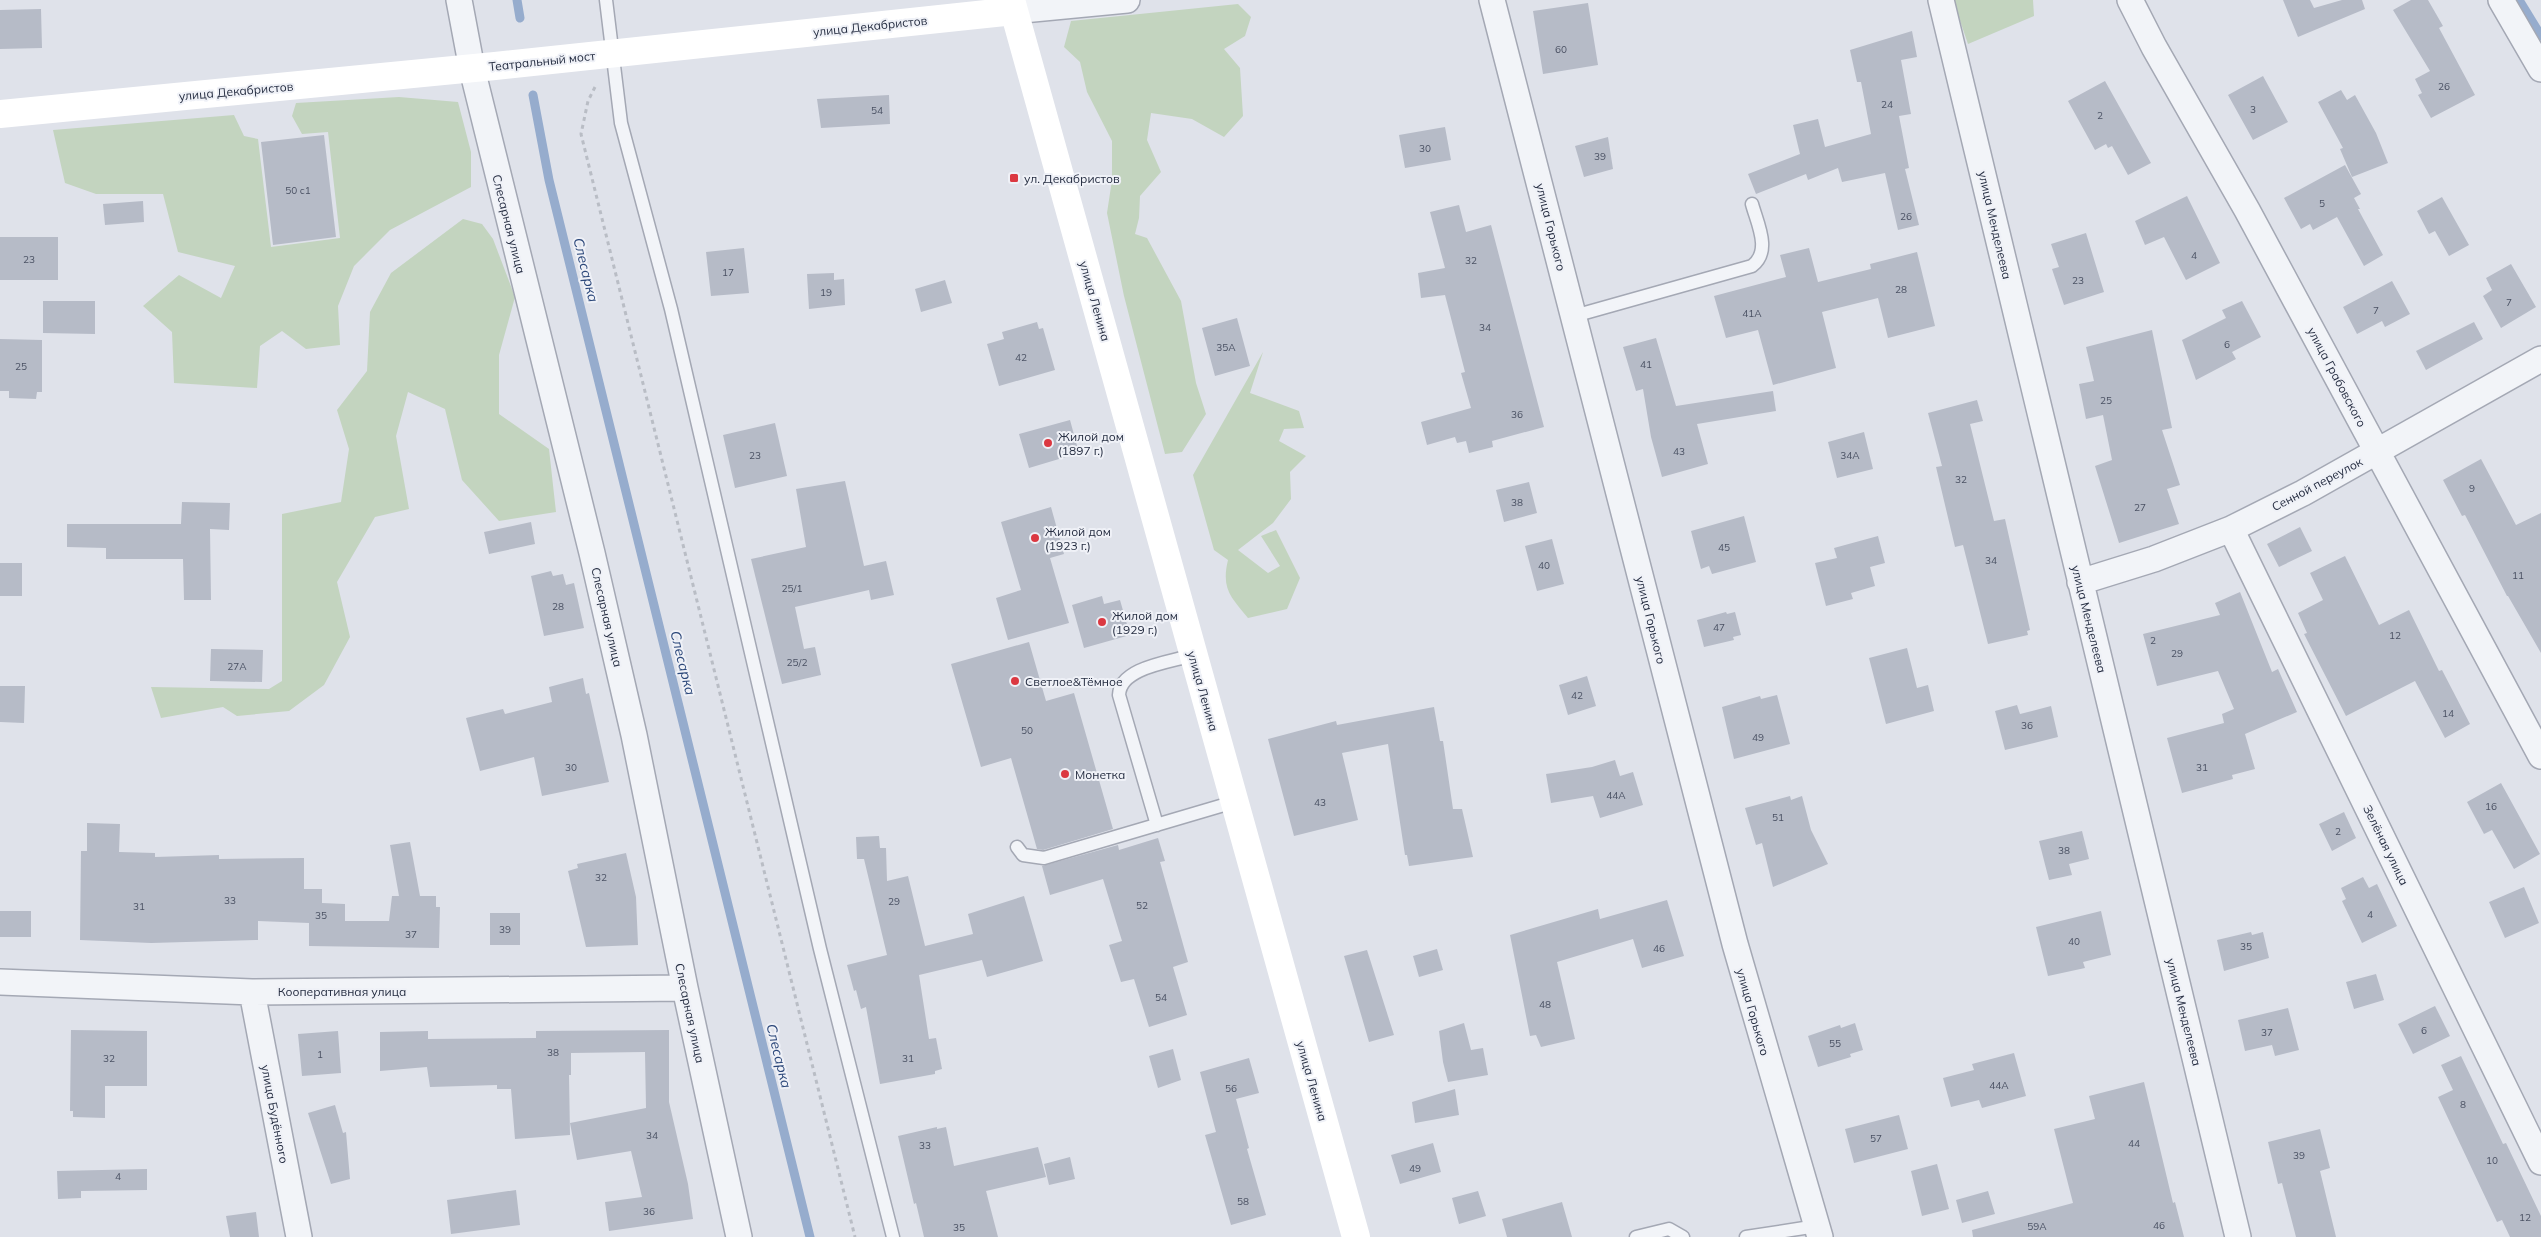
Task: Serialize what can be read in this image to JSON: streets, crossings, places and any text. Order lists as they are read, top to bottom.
{
  "streets": {
    "main road": ["улица Декабристов", "Театральный мост", "улица Ленина"],
    "street": [
      "Слесарная улица",
      "улица Менделеева",
      "улица Горького",
      "улица Грабовского",
      "Сенной переулок",
      "Зелёная улица",
      "Кооперативная улица",
      "улица Будённого"
    ]
  },
  "crossings": [
    ["улица Декабристов", "Театральный мост"],
    ["улица Декабристов", "Слесарная улица"],
    ["улица Декабристов", "улица Ленина"],
    ["Театральный мост", "Слесарная улица"],
    ["Слесарная улица", "Кооперативная улица"],
    ["улица Менделеева", "Сенной переулок"],
    ["улица Грабовского", "Сенной переулок"],
    ["Сенной переулок", "Зелёная улица"],
    ["Кооперативная улица", "улица Будённого"]
  ],
  "water": ["Слесарка"],
  "places": {
    "transit": ["ул. Декабристов"],
    "other": [
      "Жилой дом (1897 г.)",
      "Жилой дом (1923 г.)",
      "Жилой дом (1929 г.)",
      "Светлое&Тёмное",
      "Монетка"
    ]
  },
  "house_numbers": [
    "60",
    "26",
    "24",
    "3",
    "54",
    "2",
    "30",
    "39",
    "50 с1",
    "5",
    "26",
    "4",
    "23",
    "32",
    "17",
    "23",
    "28",
    "19",
    "7",
    "7",
    "41А",
    "34",
    "6",
    "35А",
    "42",
    "41",
    "25",
    "25",
    "36",
    "43",
    "23",
    "34А",
    "32",
    "9",
    "38",
    "27",
    "45",
    "34",
    "40",
    "11",
    "25/1",
    "28",
    "47",
    "12",
    "2",
    "29",
    "25/2",
    "27А",
    "42",
    "14",
    "36",
    "50",
    "49",
    "30",
    "31",
    "44А",
    "43",
    "16",
    "51",
    "2",
    "38",
    "32",
    "33",
    "29",
    "52",
    "31",
    "4",
    "35",
    "39",
    "37",
    "40",
    "35",
    "46",
    "54",
    "48",
    "6",
    "37",
    "55",
    "38",
    "1",
    "32",
    "31",
    "44А",
    "56",
    "8",
    "34",
    "57",
    "44",
    "33",
    "39",
    "10",
    "49",
    "4",
    "58",
    "36",
    "12",
    "46",
    "59А",
    "35"
  ]
}
